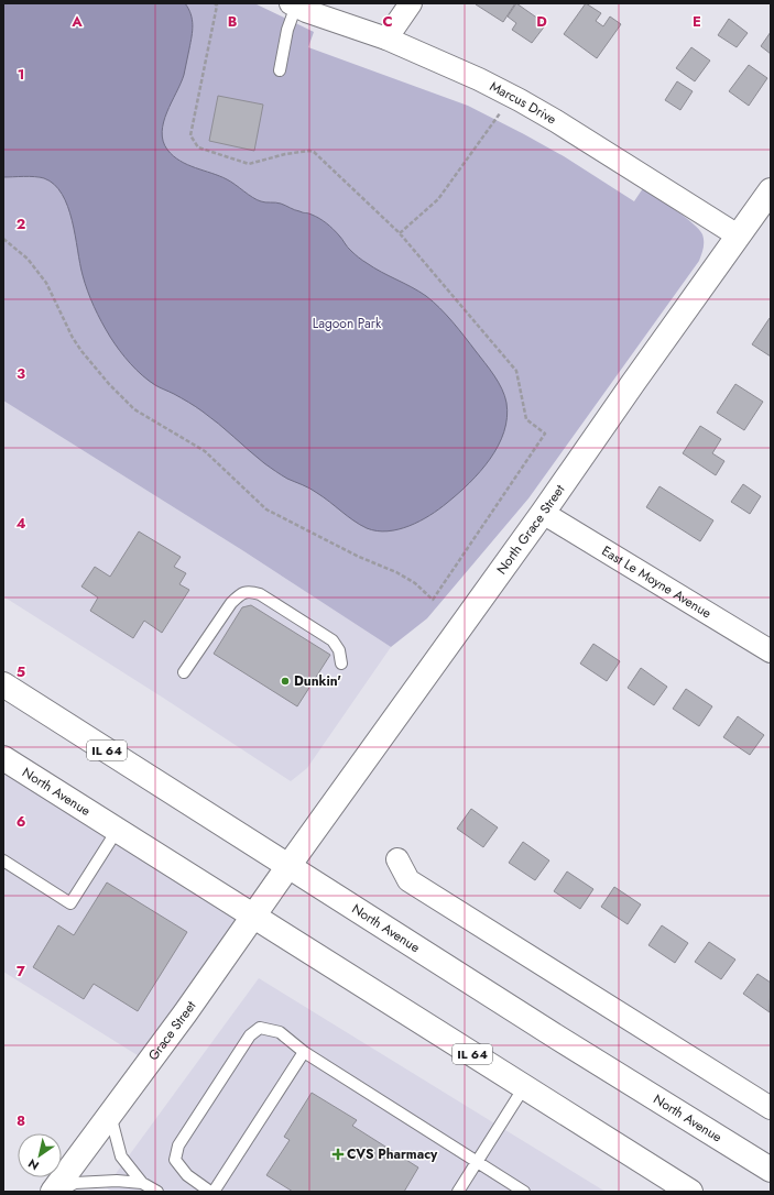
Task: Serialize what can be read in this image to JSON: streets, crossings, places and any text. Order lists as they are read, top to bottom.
{
  "streets": {
    "main road": [
      "North Grace Street",
      "IL 64",
      "North Avenue",
      "Grace Street"
    ],
    "street": ["Marcus Drive", "East Le Moyne Avenue"]
  },
  "crossings": [
    ["Marcus Drive", "North Grace Street"],
    ["North Grace Street", "East Le Moyne Avenue"],
    ["North Grace Street", "North Avenue"],
    ["North Grace Street", "Grace Street"],
    ["North Avenue", "Grace Street"]
  ],
  "parks": ["Lagoon Park"],
  "places": {
    "other": ["Dunkin'"],
    "health": ["CVS Pharmacy"]
  },
  "north": "bottom left",
  "grid": {
    "columns": [
      "A",
      "B",
      "C",
      "D",
      "E"
    ],
    "rows": [
      "1",
      "2",
      "3",
      "4",
      "5",
      "6",
      "7",
      "8"
    ]
  }
}
